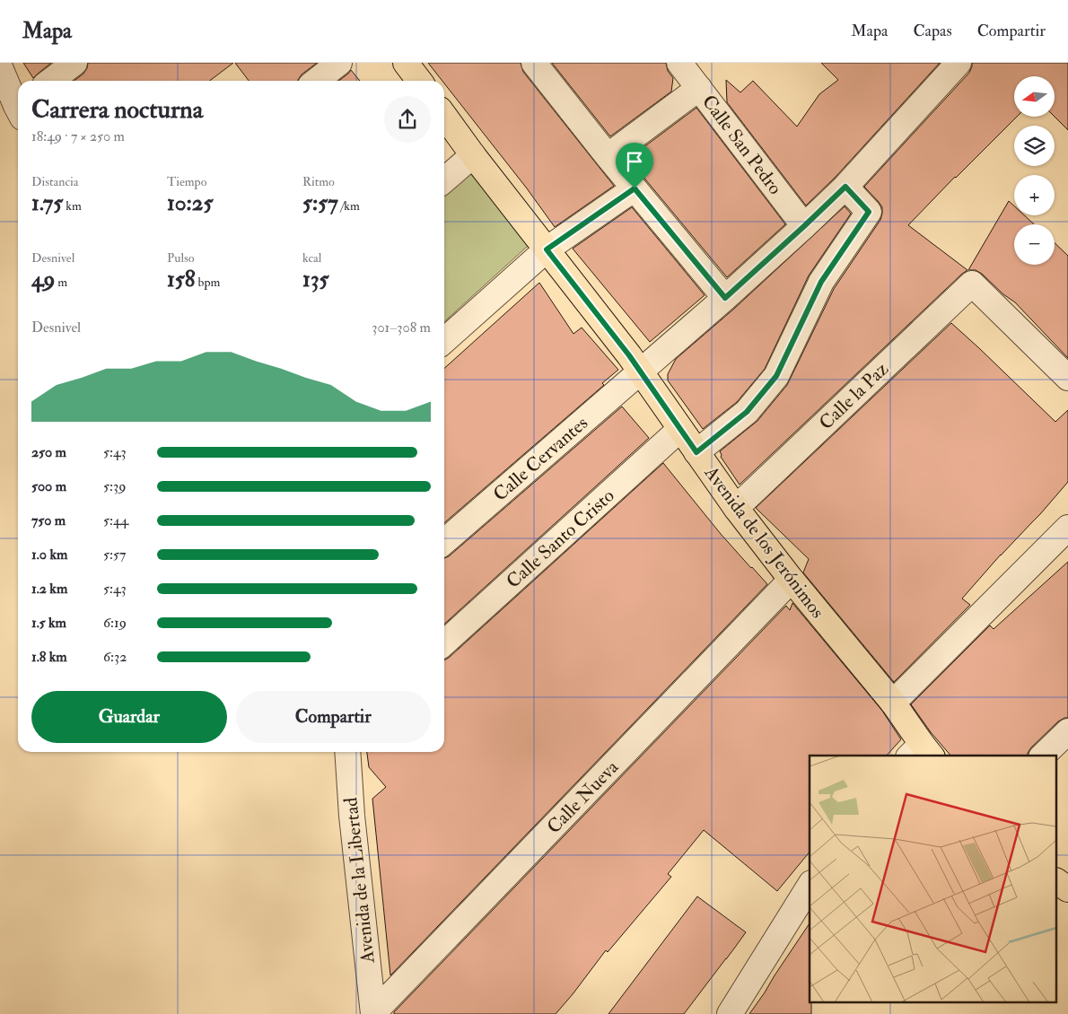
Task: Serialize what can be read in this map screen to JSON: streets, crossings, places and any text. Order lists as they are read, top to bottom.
{
  "streets": {
    "main road": ["Avenida de los Jerónimos"],
    "street": [
      "Calle San Pedro",
      "Calle la Paz",
      "Calle Cervantes",
      "Calle Santo Cristo",
      "Calle Nueva",
      "Avenida de la Libertad"
    ]
  },
  "crossings": [
    ["Calle San Pedro", "Calle Cervantes"],
    ["Calle la Paz", "Avenida de los Jerónimos"],
    ["Calle Cervantes", "Avenida de los Jerónimos"],
    ["Calle Santo Cristo", "Avenida de los Jerónimos"],
    ["Avenida de los Jerónimos", "Calle Nueva"],
    ["Calle Nueva", "Avenida de la Libertad"]
  ],
  "north": "left",
  "page": {
    "header": "Mapa",
    "nav": ["Mapa", "Capas", "Compartir"],
    "map_buttons": ["+", "−"],
    "heading": ["Carrera nocturna", "18:49 · 7 × 250 m"],
    "stats": [
      ["Distancia", "1.75 km"],
      ["Tiempo", "10:25"],
      ["Ritmo", "5:57 /km"],
      ["Desnivel", "49 m"],
      ["Pulso", "158 bpm"],
      ["kcal", "135"]
    ],
    "chart": ["Desnivel", "301–308 m"],
    "list": [
      {
        "name": "250 m",
        "note": "5:43"
      },
      {
        "name": "500 m",
        "note": "5:39"
      },
      {
        "name": "750 m",
        "note": "5:44"
      },
      {
        "name": "1.0 km",
        "note": "5:57"
      },
      {
        "name": "1.2 km",
        "note": "5:43"
      },
      {
        "name": "1.5 km",
        "note": "6:19"
      },
      {
        "name": "1.8 km",
        "note": "6:32"
      }
    ],
    "buttons": ["Guardar", "Compartir"]
  }
}
